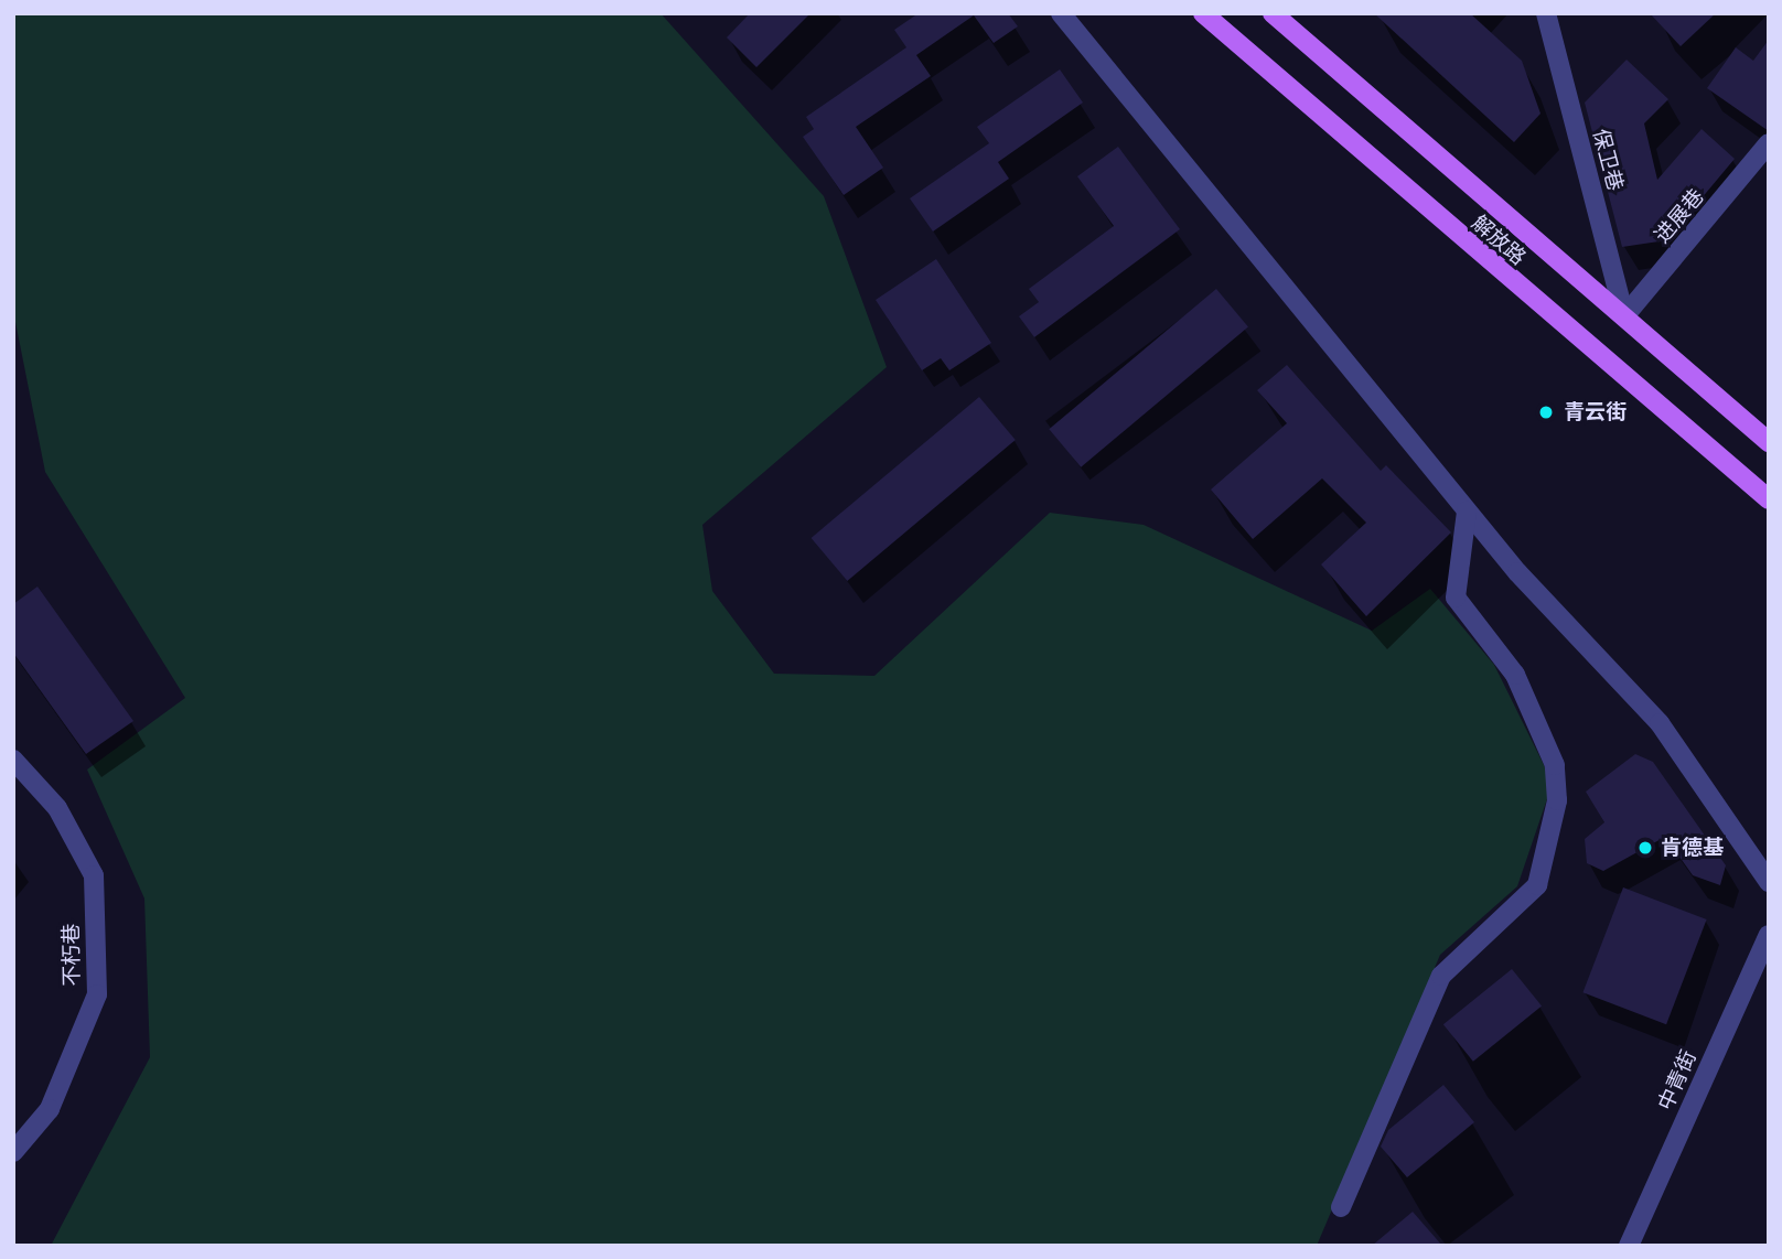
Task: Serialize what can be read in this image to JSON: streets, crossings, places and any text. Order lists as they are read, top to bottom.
{
  "streets": {
    "main road": ["解放路"],
    "street": [
      "保卫巷",
      "进展巷",
      "不朽巷",
      "中青街"
    ]
  },
  "crossings": [
    ["保卫巷", "进展巷"],
    ["保卫巷", "解放路"],
    ["进展巷", "解放路"]
  ],
  "places": ["青云街", "肯德基"]
}
